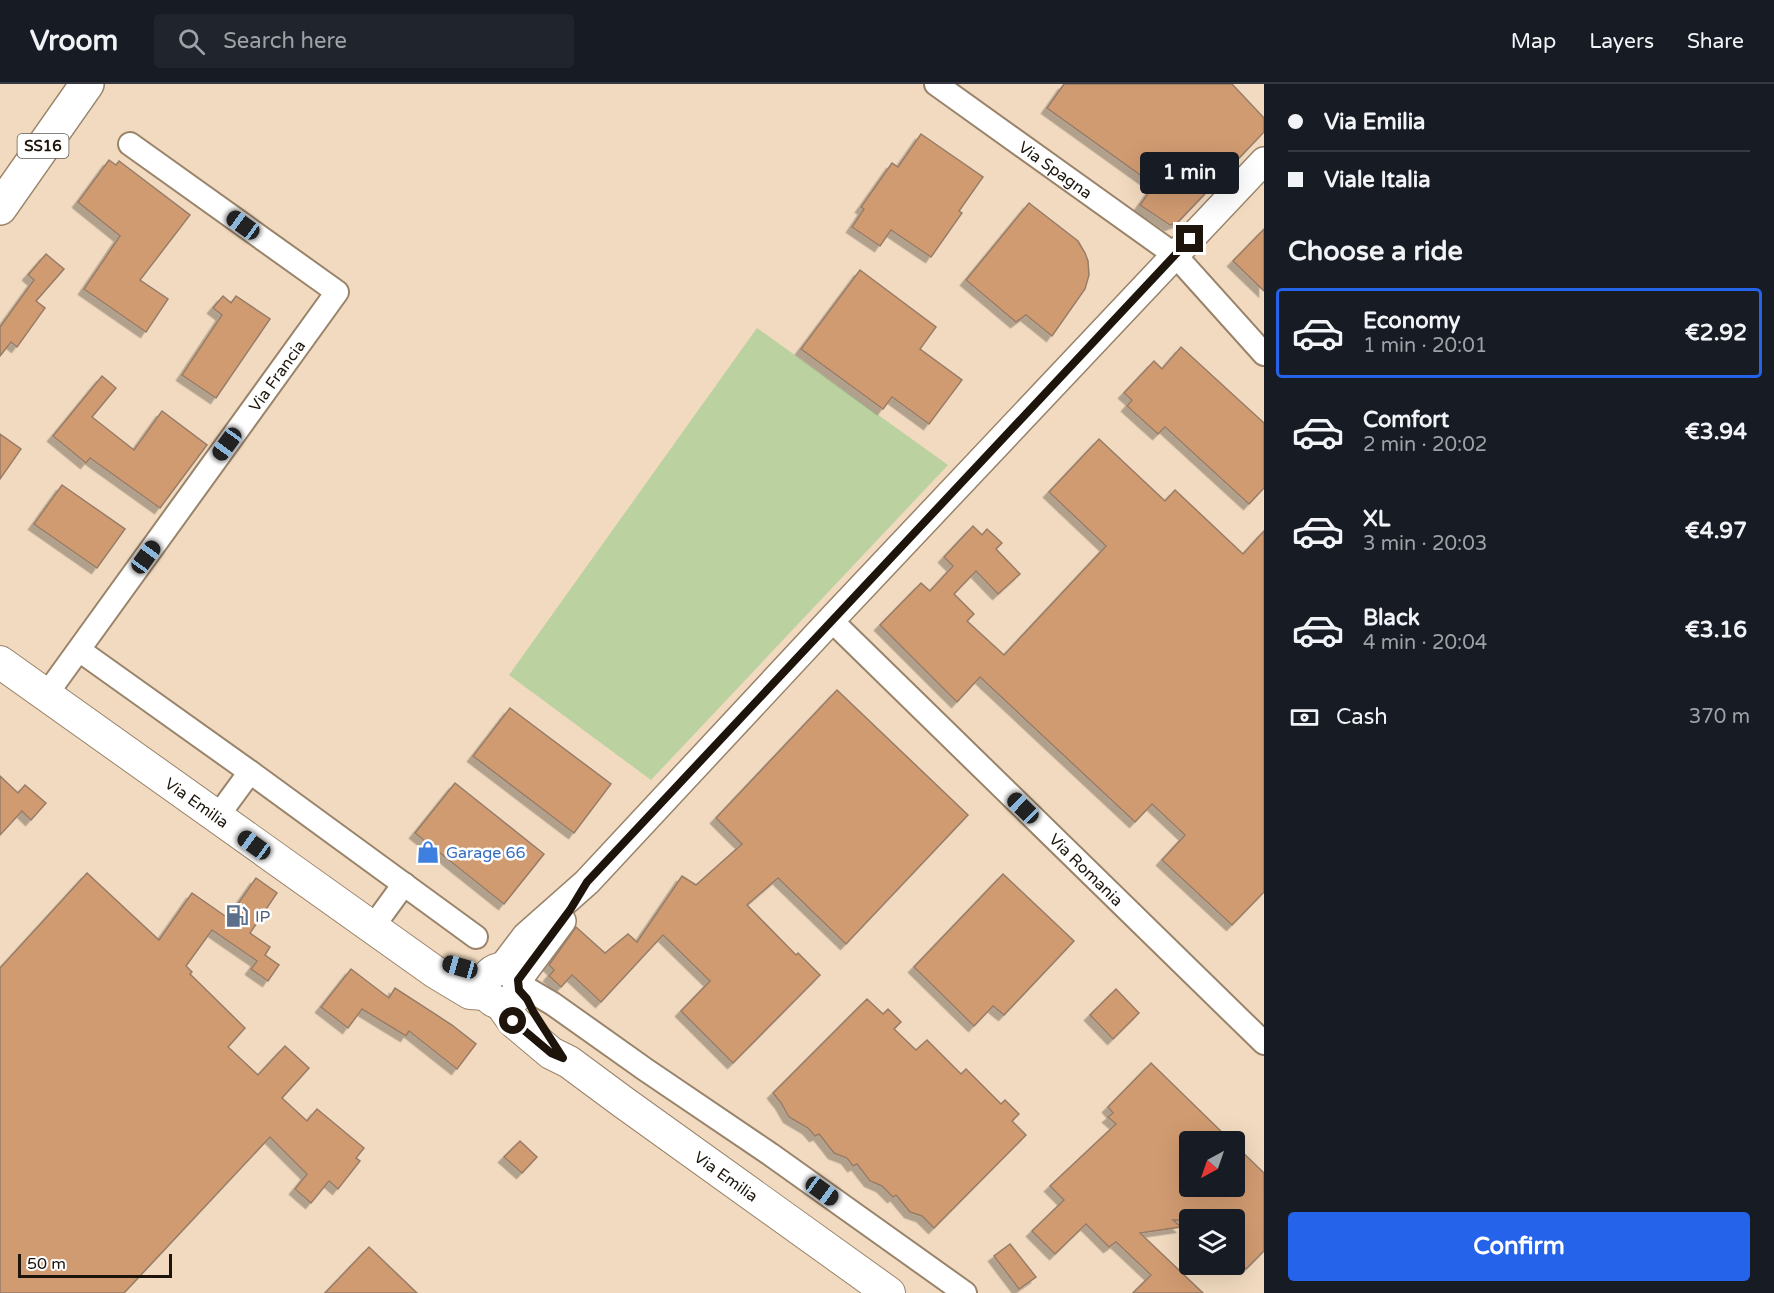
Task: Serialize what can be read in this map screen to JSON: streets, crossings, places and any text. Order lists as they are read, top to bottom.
{
  "streets": {
    "main road": ["SS16", "Via Emilia"],
    "street": ["Via Spagna", "Via Francia", "Via Romania"]
  },
  "crossings": [
    ["Via Francia", "Via Emilia"]
  ],
  "places": {
    "shop": ["Garage 66"],
    "fuel station": ["IP"]
  },
  "scale_bar": "50 m",
  "north": "bottom left",
  "page": {
    "header": "Vroom",
    "search": "Search here",
    "nav": ["Map", "Layers", "Share"],
    "banner": ["Via Emilia", "Viale Italia"],
    "bubble": "1 min",
    "heading": "Choose a ride",
    "list": [
      {
        "name": "Economy",
        "note": "1 min · 20:01",
        "value": "€2.92"
      },
      {
        "name": "Comfort",
        "note": "2 min · 20:02",
        "value": "€3.94"
      },
      {
        "name": "XL",
        "note": "3 min · 20:03",
        "value": "€4.97"
      },
      {
        "name": "Black",
        "note": "4 min · 20:04",
        "value": "€3.16"
      }
    ],
    "pay": ["Cash", "370 m"],
    "buttons": "Confirm",
    "scale": "50 m"
  }
}
